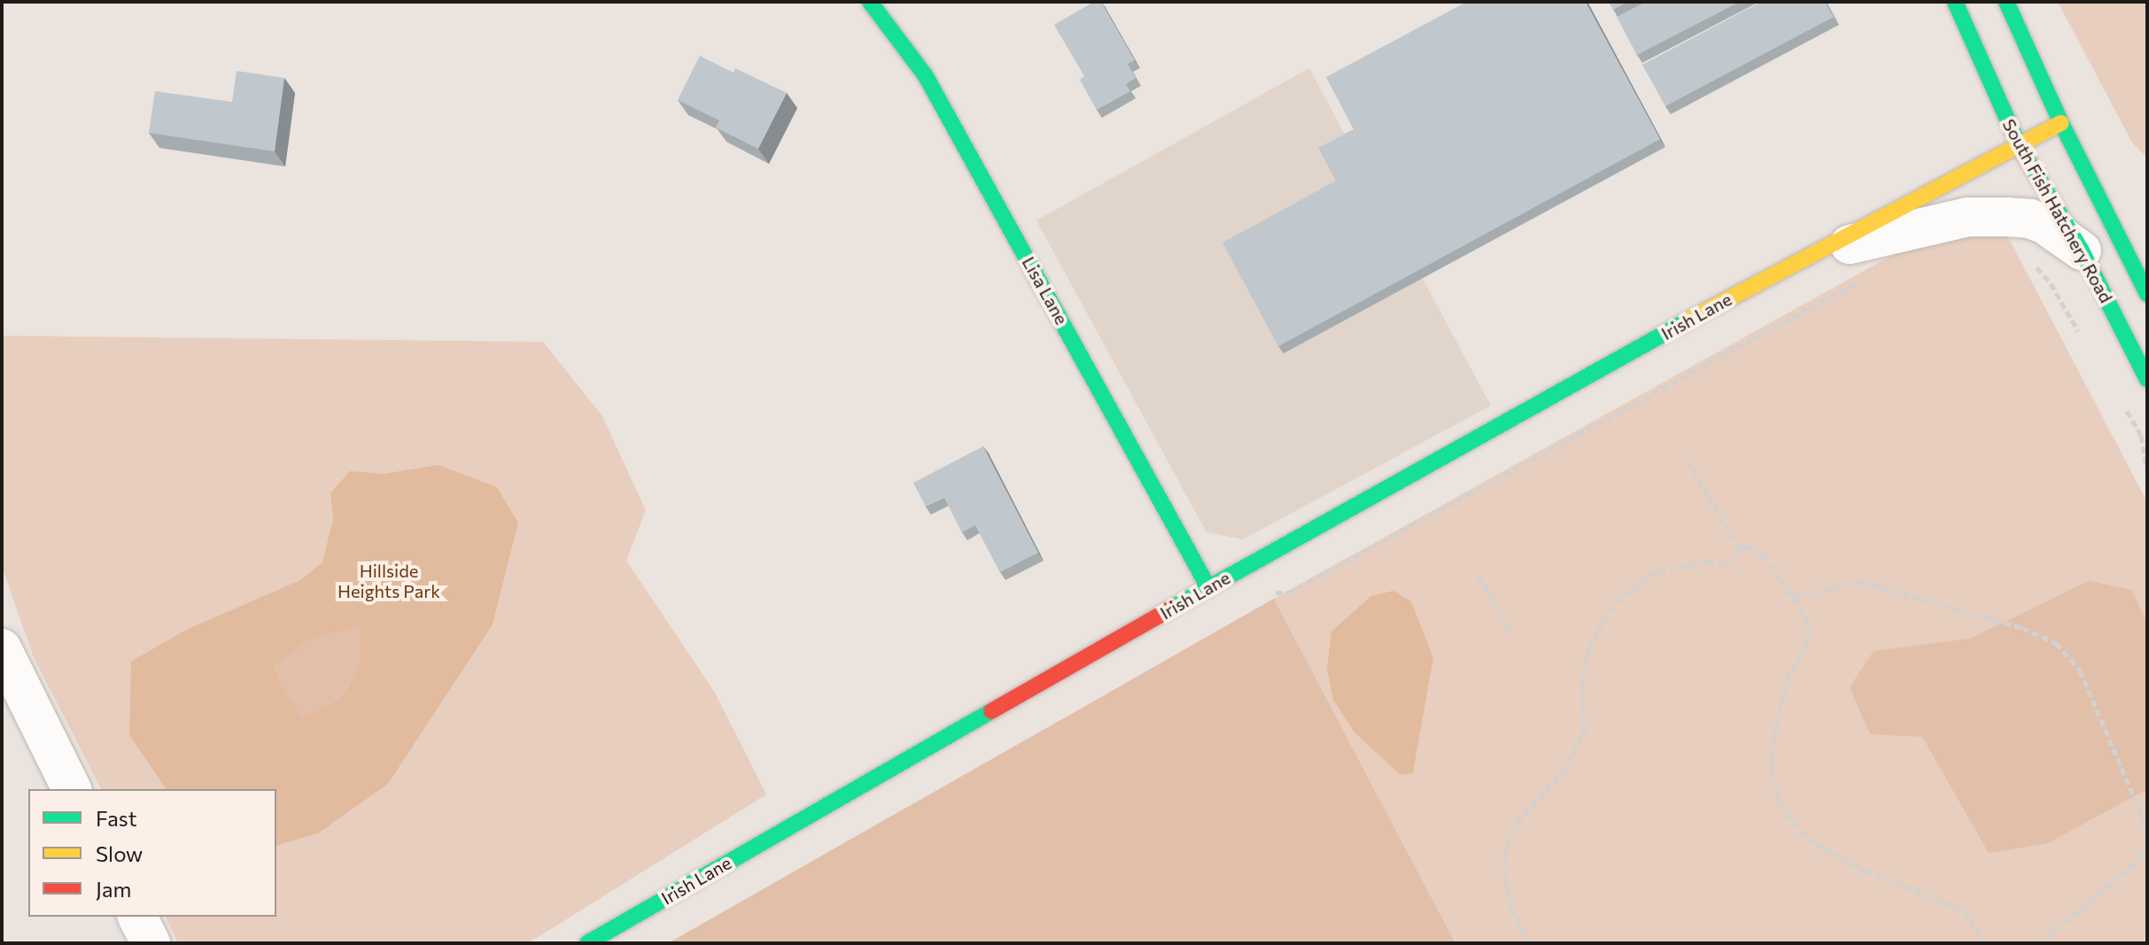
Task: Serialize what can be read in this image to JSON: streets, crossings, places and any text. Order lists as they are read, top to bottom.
{
  "streets": {
    "street": ["South Fish Hatchery Road", "Lisa Lane", "Irish Lane"]
  },
  "crossings": [
    ["South Fish Hatchery Road", "Irish Lane"],
    ["Lisa Lane", "Irish Lane"]
  ],
  "parks": ["Hillside Heights Park"],
  "legend": ["Fast", "Slow", "Jam"]
}
